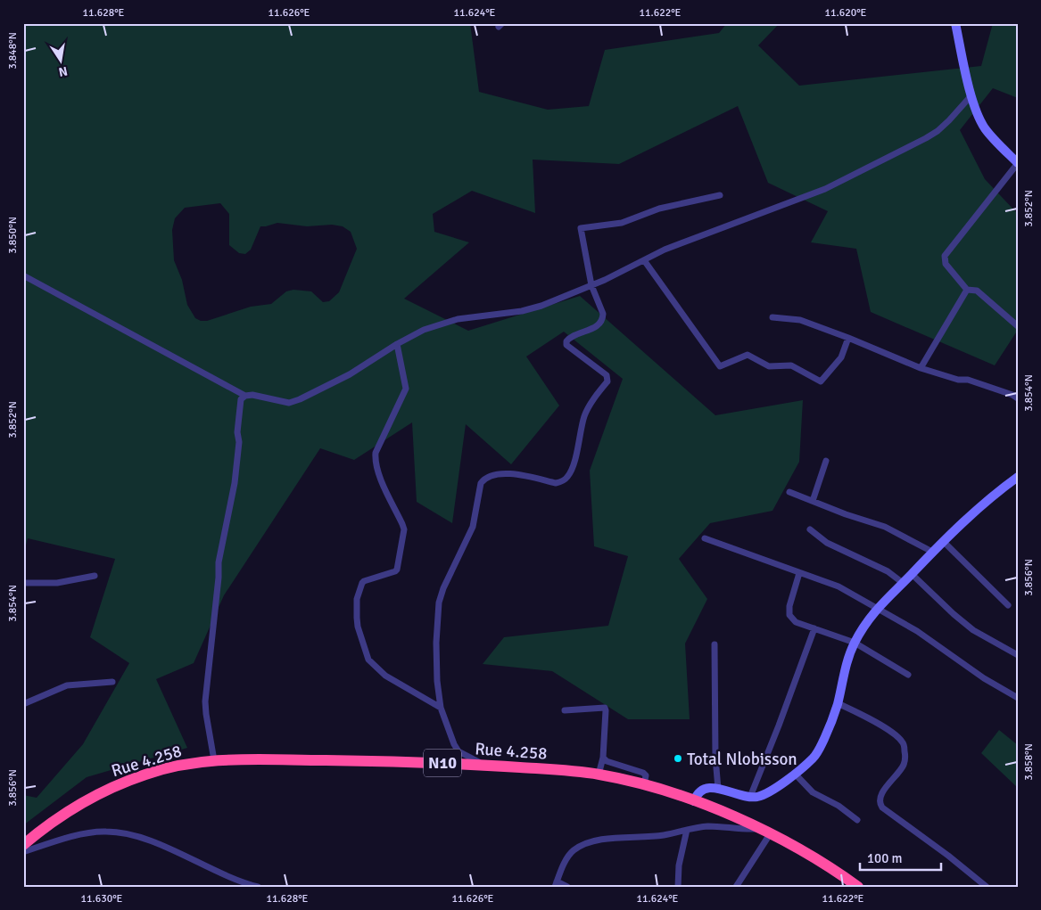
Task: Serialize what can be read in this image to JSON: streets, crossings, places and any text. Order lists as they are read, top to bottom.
{
  "streets": {
    "highway": ["Rue 4.258", "N10"]
  },
  "places": ["Total Nlobisson"],
  "scale_bar": "100 m",
  "north": "bottom",
  "coordinates": [
    "11.628°E",
    "11.626°E",
    "11.624°E",
    "11.622°E",
    "11.620°E",
    "3.848°N",
    "3.852°N",
    "3.850°N",
    "3.854°N",
    "3.856°N",
    "3.858°N",
    "11.630°E"
  ]
}
